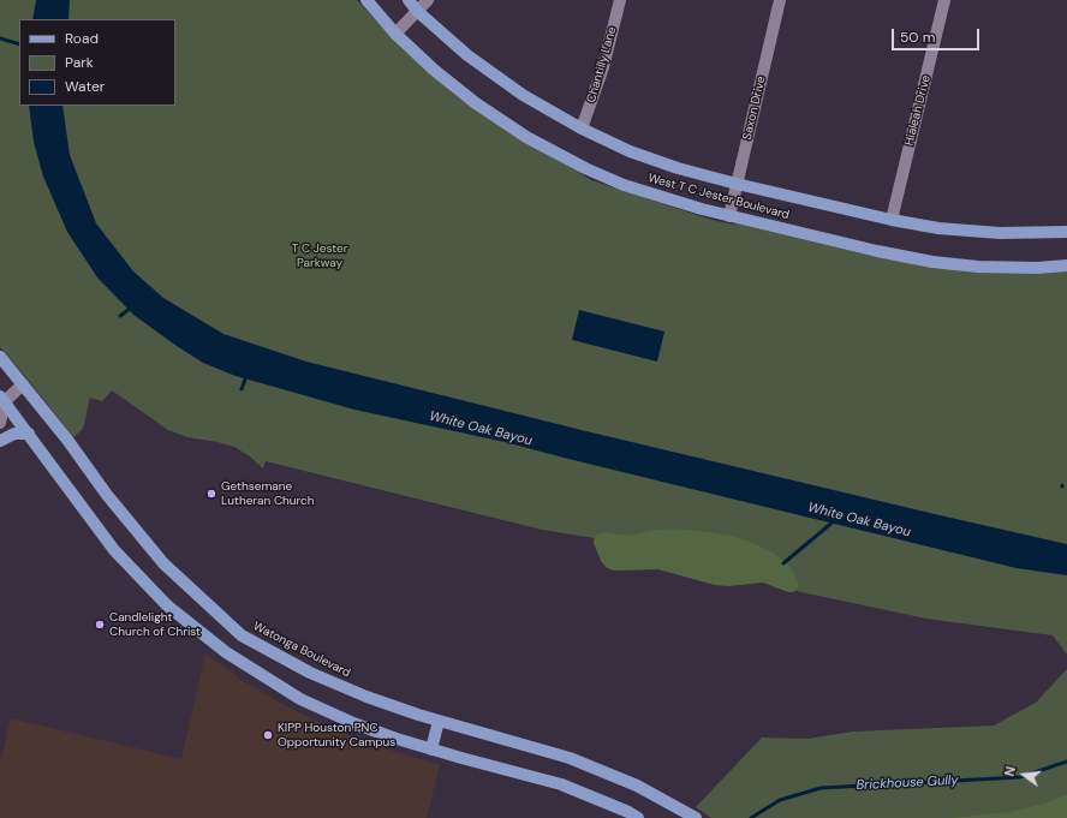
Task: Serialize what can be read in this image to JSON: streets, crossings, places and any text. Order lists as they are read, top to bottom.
{
  "streets": {
    "main road": ["West T C Jester Boulevard", "Watonga Boulevard"],
    "street": ["Chantilly Lane", "Saxon Drive", "Hialeah Drive"]
  },
  "crossings": [
    ["Chantilly Lane", "West T C Jester Boulevard"],
    ["Saxon Drive", "West T C Jester Boulevard"],
    ["Hialeah Drive", "West T C Jester Boulevard"]
  ],
  "water": ["White Oak Bayou", "Brickhouse Gully"],
  "parks": ["T C Jester Parkway"],
  "places": ["Gethsemane Lutheran Church", "Candlelight Church of Christ", "KIPP Houston PNC Opportunity Campus"],
  "legend": ["Road", "Park", "Water"],
  "scale_bar": "50 m",
  "north": "left"
}
